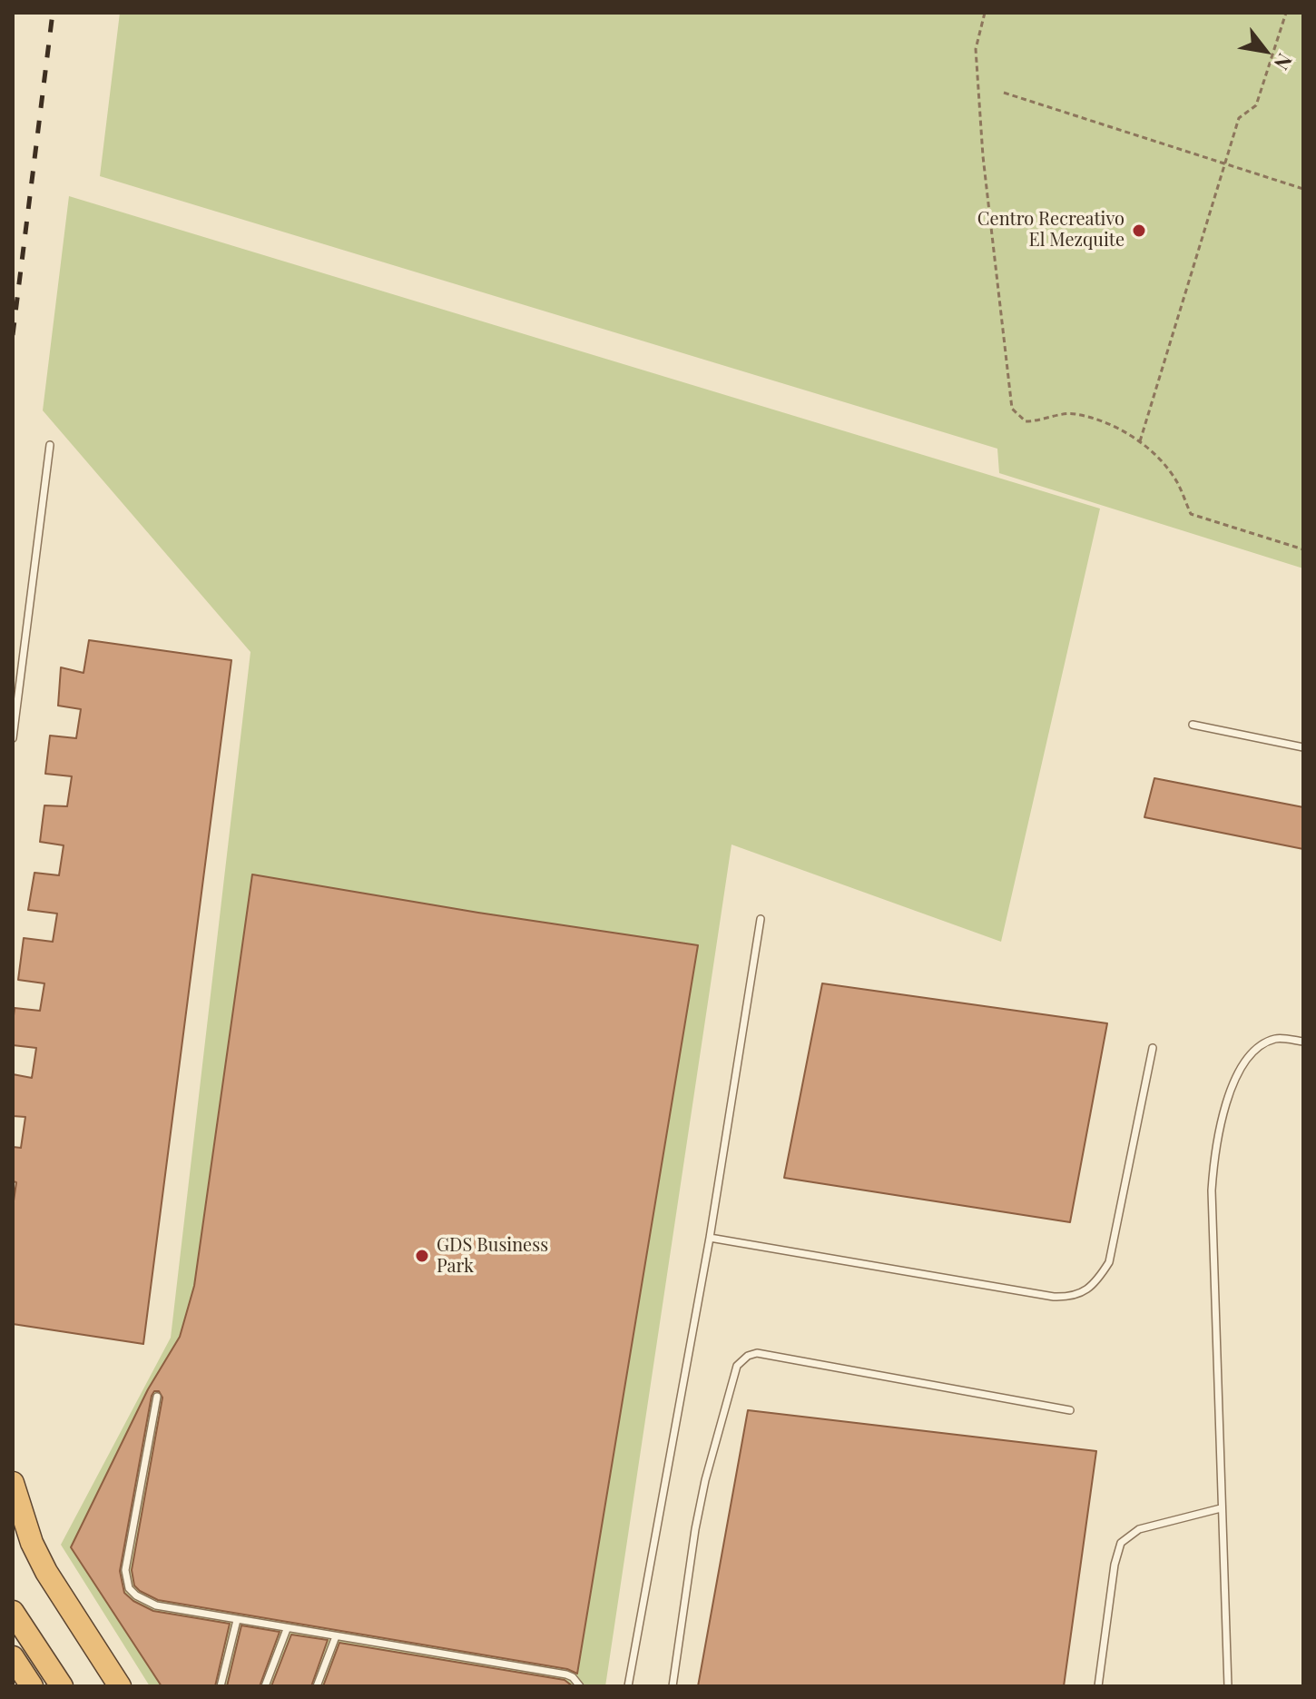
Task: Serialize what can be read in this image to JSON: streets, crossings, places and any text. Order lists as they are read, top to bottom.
{
  "places": ["Centro Recreativo El Mezquite", "GDS Business Park"],
  "north": "bottom right"
}
